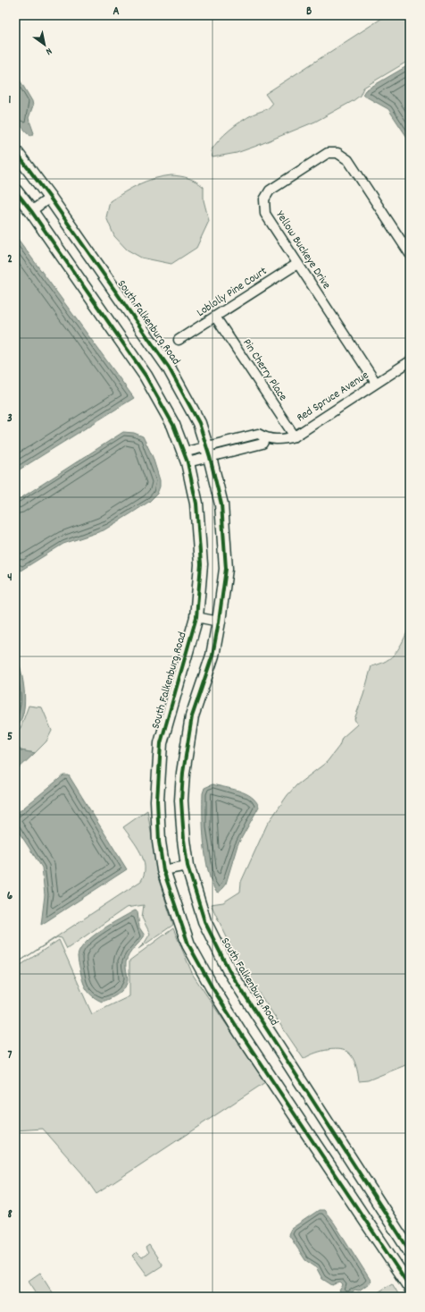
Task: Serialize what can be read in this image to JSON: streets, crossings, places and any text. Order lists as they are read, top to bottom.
{
  "streets": {
    "street": [
      "Yellow Buckeye Drive",
      "Loblolly Pine Court",
      "South Falkenburg Road",
      "Pin Cherry Place",
      "Red Spruce Avenue"
    ]
  },
  "crossings": [
    ["Yellow Buckeye Drive", "Loblolly Pine Court"],
    ["Yellow Buckeye Drive", "Red Spruce Avenue"],
    ["Loblolly Pine Court", "Pin Cherry Place"],
    ["South Falkenburg Road", "Red Spruce Avenue"],
    ["Pin Cherry Place", "Red Spruce Avenue"]
  ],
  "north": "bottom right",
  "grid": {
    "columns": ["A", "B"],
    "rows": [
      "1",
      "2",
      "3",
      "4",
      "5",
      "6",
      "7",
      "8"
    ]
  }
}
